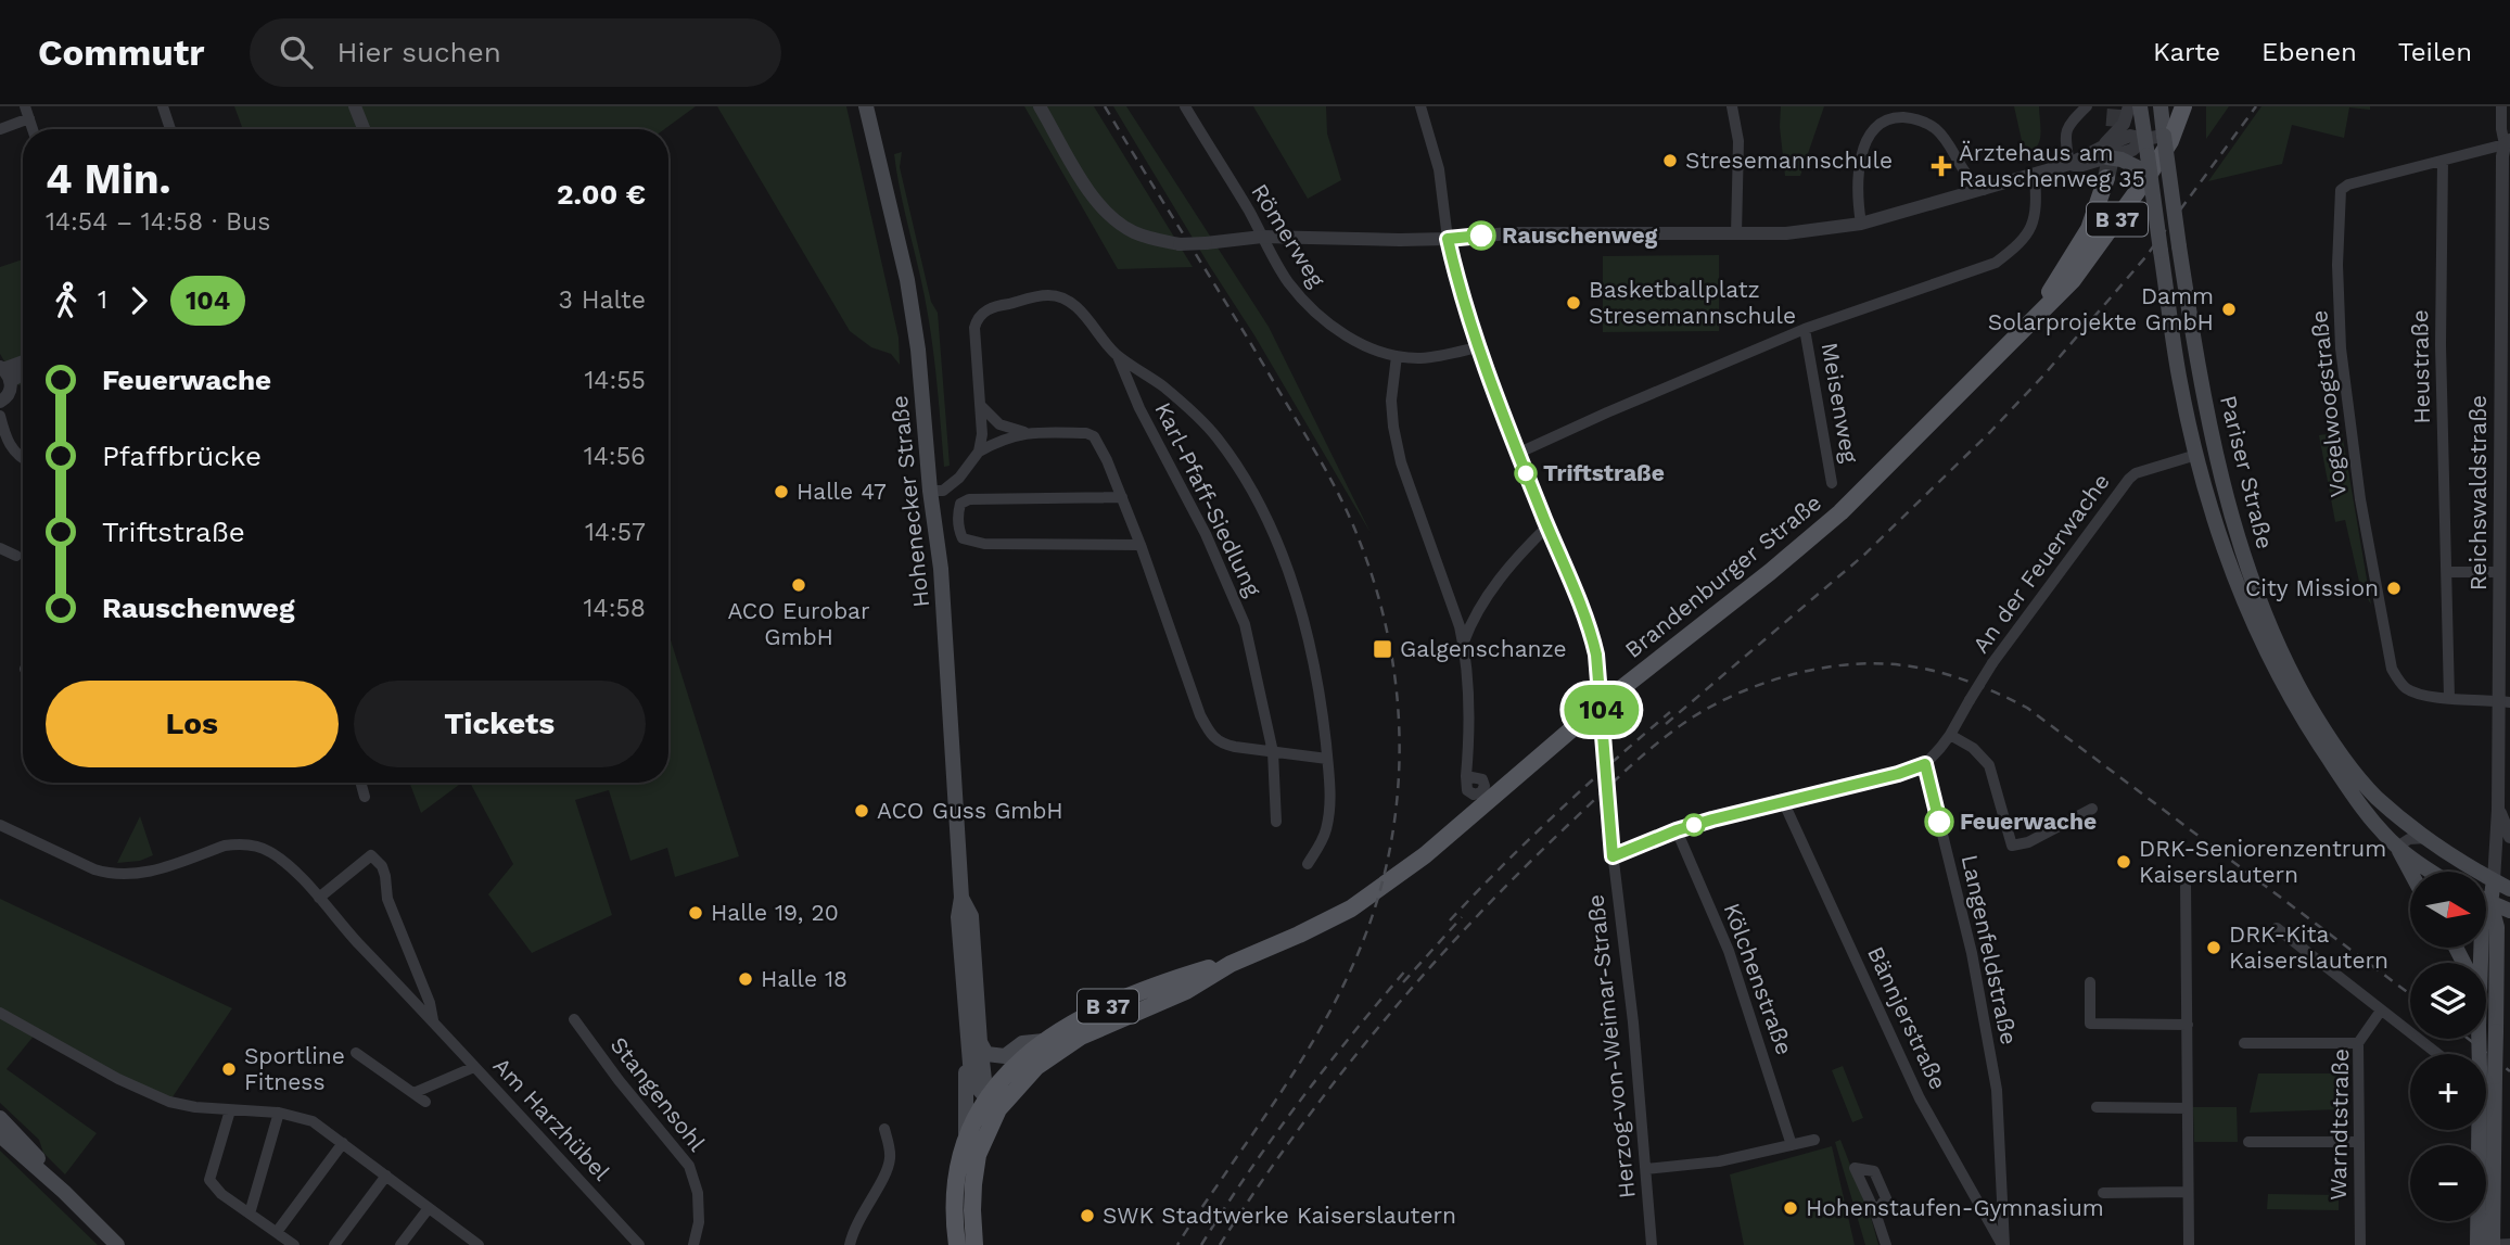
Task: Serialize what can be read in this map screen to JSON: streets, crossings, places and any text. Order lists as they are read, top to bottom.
{
  "streets": {
    "main road": [
      "B 37",
      "Pariser Straße",
      "Hohenecker Straße",
      "Brandenburger Straße"
    ],
    "street": [
      "Römerweg",
      "Heustraße",
      "Meisenweg",
      "Vogelwoogstraße",
      "Reichswaldstraße",
      "Karl-Pfaff-Siedlung",
      "An der Feuerwache",
      "Langenfeldstraße",
      "Kölchenstraße",
      "Bännjerstraße",
      "Herzog-von-Weimar-Straße",
      "Stangensohl",
      "Am Harzhübel",
      "Warndtstraße"
    ]
  },
  "crossings": [
    ["Römerweg", "Herzog-von-Weimar-Straße"],
    ["Heustraße", "Vogelwoogstraße"],
    ["Vogelwoogstraße", "Reichswaldstraße"],
    ["Pariser Straße", "Reichswaldstraße"],
    ["Pariser Straße", "An der Feuerwache"],
    ["Hohenecker Straße", "Brandenburger Straße"],
    ["An der Feuerwache", "Langenfeldstraße"],
    ["Langenfeldstraße", "Bännjerstraße"]
  ],
  "places": {
    "other": [
      "Stresemannschule",
      "Rauschenweg",
      "Basketballplatz Stresemannschule",
      "Damm Solarprojekte GmbH",
      "Triftstraße",
      "Halle 47",
      "ACO Eurobar GmbH",
      "City Mission",
      "ACO Guss GmbH",
      "Feuerwache",
      "DRK-Seniorenzentrum Kaiserslautern",
      "Halle 19, 20",
      "DRK-Kita Kaiserslautern",
      "Halle 18",
      "Sportline Fitness",
      "Hohenstaufen-Gymnasium",
      "SWK Stadtwerke Kaiserslautern"
    ],
    "health": ["Ärztehaus am Rauschenweg 35"],
    "transit": ["Galgenschanze"]
  },
  "lines": ["bus line 104"],
  "north": "right",
  "page": {
    "header": "Commutr",
    "search": "Hier suchen",
    "nav": ["Karte", "Ebenen", "Teilen"],
    "on_map": "104",
    "heading": ["4 Min.", "14:54 – 14:58 · Bus", "2.00 €"],
    "legs": ["1", "104", "3 Halte"],
    "list": [
      {
        "name": "Feuerwache",
        "value": "14:55"
      },
      {
        "name": "Pfaffbrücke",
        "value": "14:56"
      },
      {
        "name": "Triftstraße",
        "value": "14:57"
      },
      {
        "name": "Rauschenweg",
        "value": "14:58"
      }
    ],
    "buttons": ["Los", "Tickets"],
    "map_buttons": ["+", "−"]
  }
}
